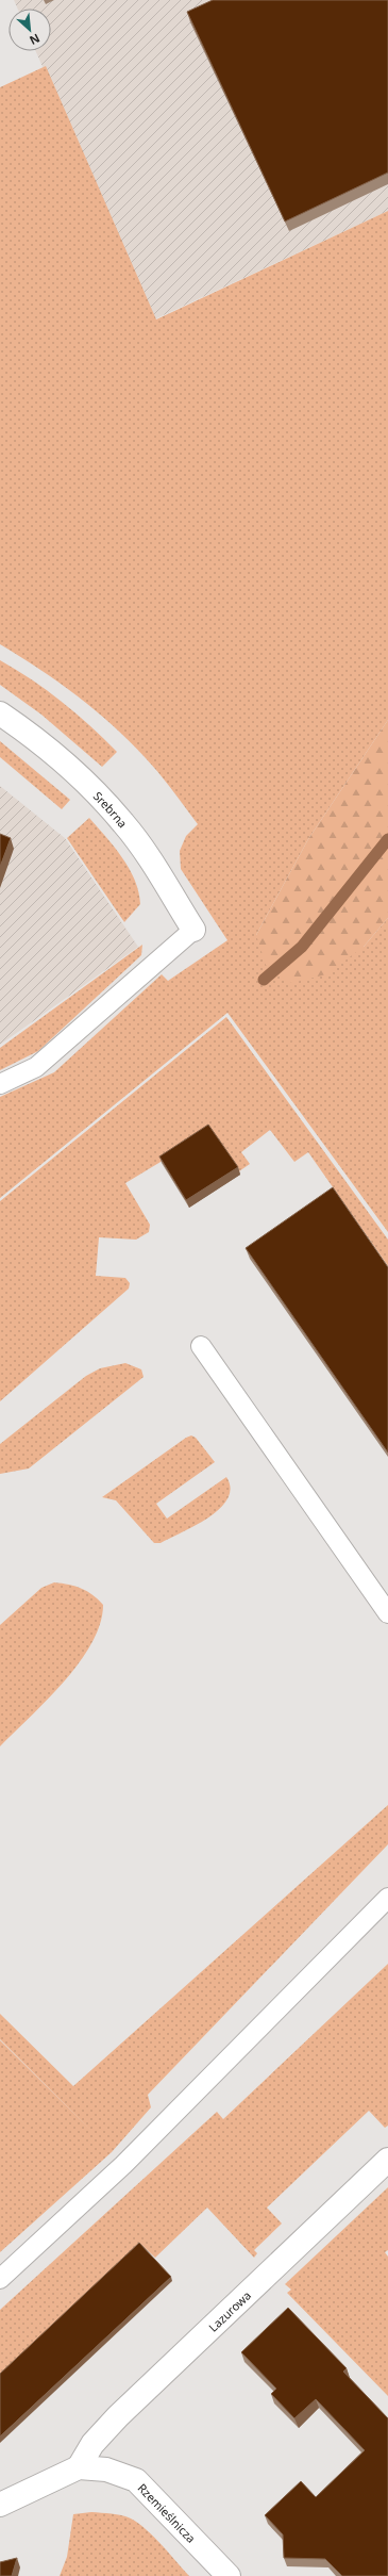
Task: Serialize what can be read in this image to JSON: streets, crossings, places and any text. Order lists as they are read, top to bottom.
{
  "streets": {
    "street": ["Srebrna", "Lazurowa", "Rzemieślnicza"]
  },
  "crossings": [
    ["Lazurowa", "Rzemieślnicza"]
  ],
  "north": "bottom right"
}
